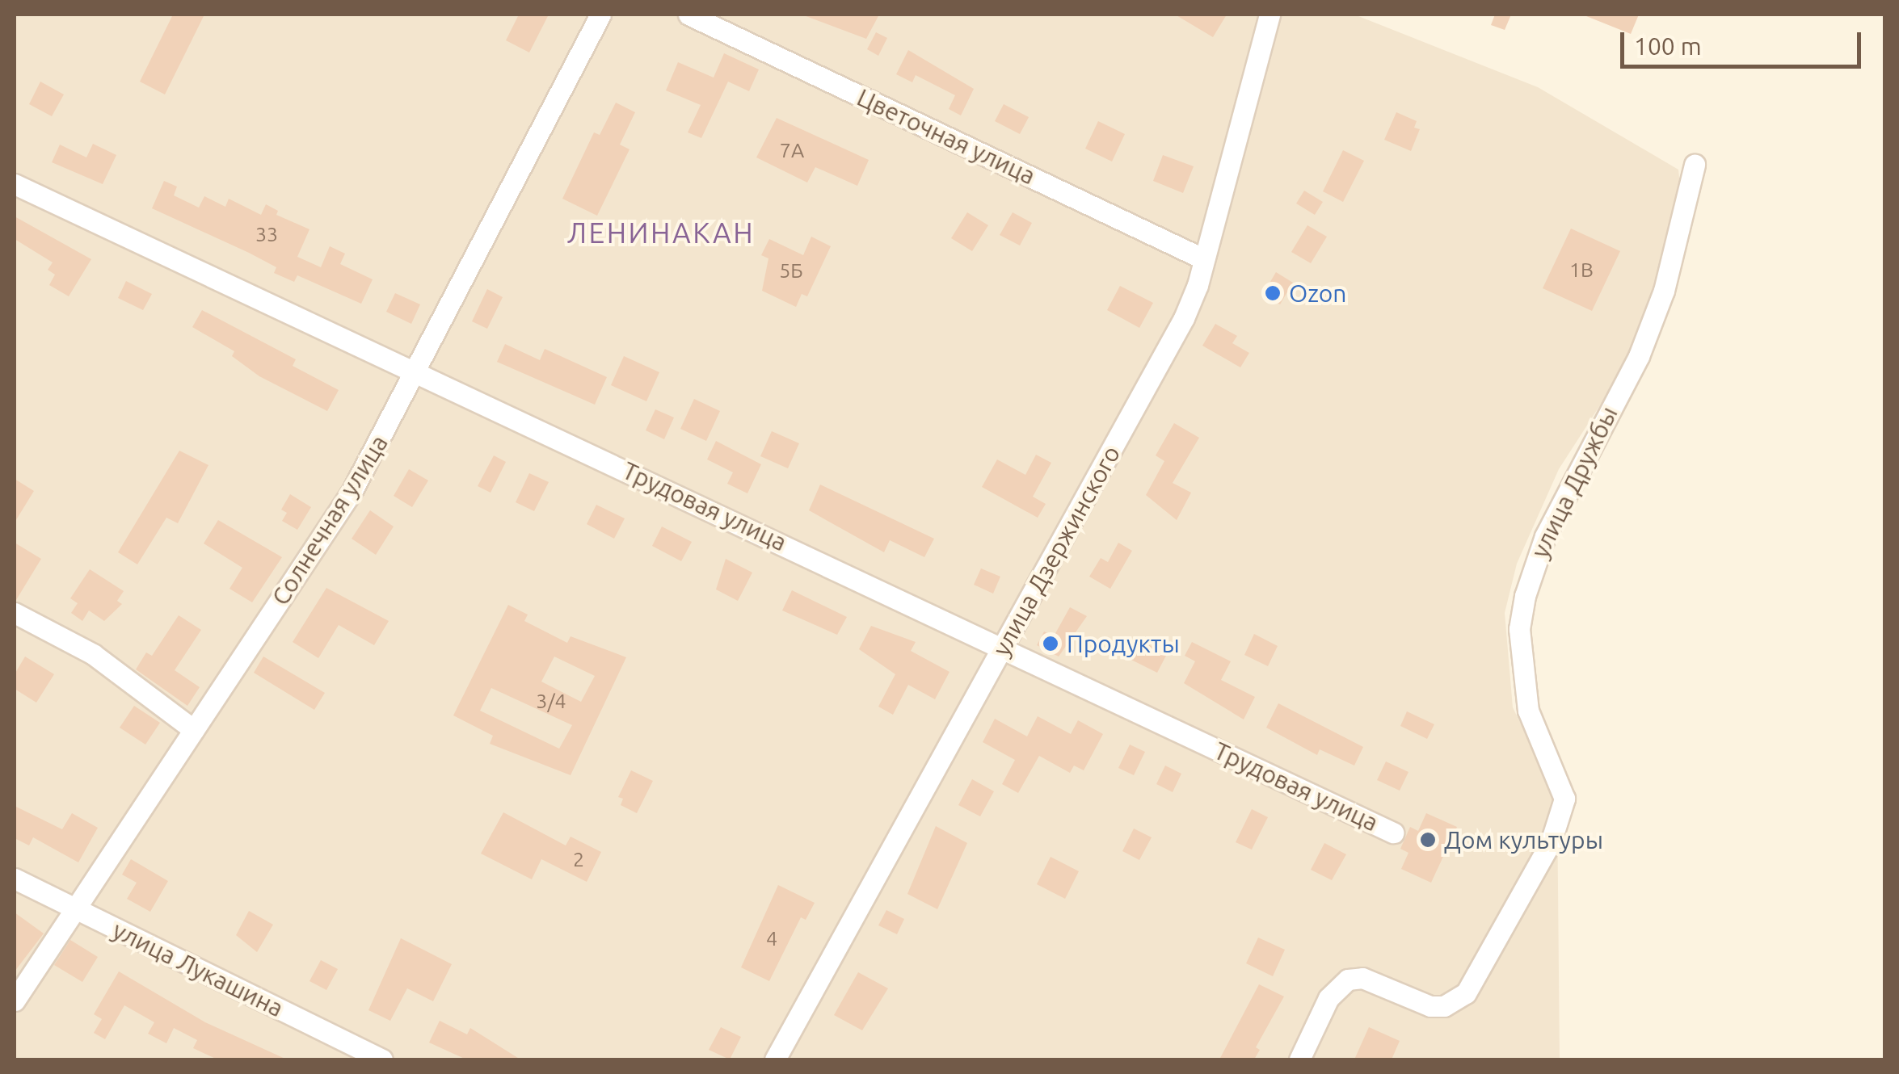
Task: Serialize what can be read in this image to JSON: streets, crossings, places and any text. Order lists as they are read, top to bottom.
{
  "streets": {
    "street": [
      "Цветочная улица",
      "улица Дружбы",
      "Трудовая улица",
      "Солнечная улица",
      "улица Дзержинского",
      "улица Лукашина"
    ]
  },
  "crossings": [
    ["Цветочная улица", "улица Дзержинского"],
    ["Трудовая улица", "Солнечная улица"],
    ["Трудовая улица", "улица Дзержинского"],
    ["Солнечная улица", "улица Лукашина"]
  ],
  "districts": ["ЛЕНИНАКАН"],
  "places": ["Ozon", "Продукты", "Дом культуры"],
  "house_numbers": [
    "7А",
    "33",
    "1В",
    "5Б",
    "3/4",
    "2",
    "4"
  ],
  "scale_bar": "100 m"
}
